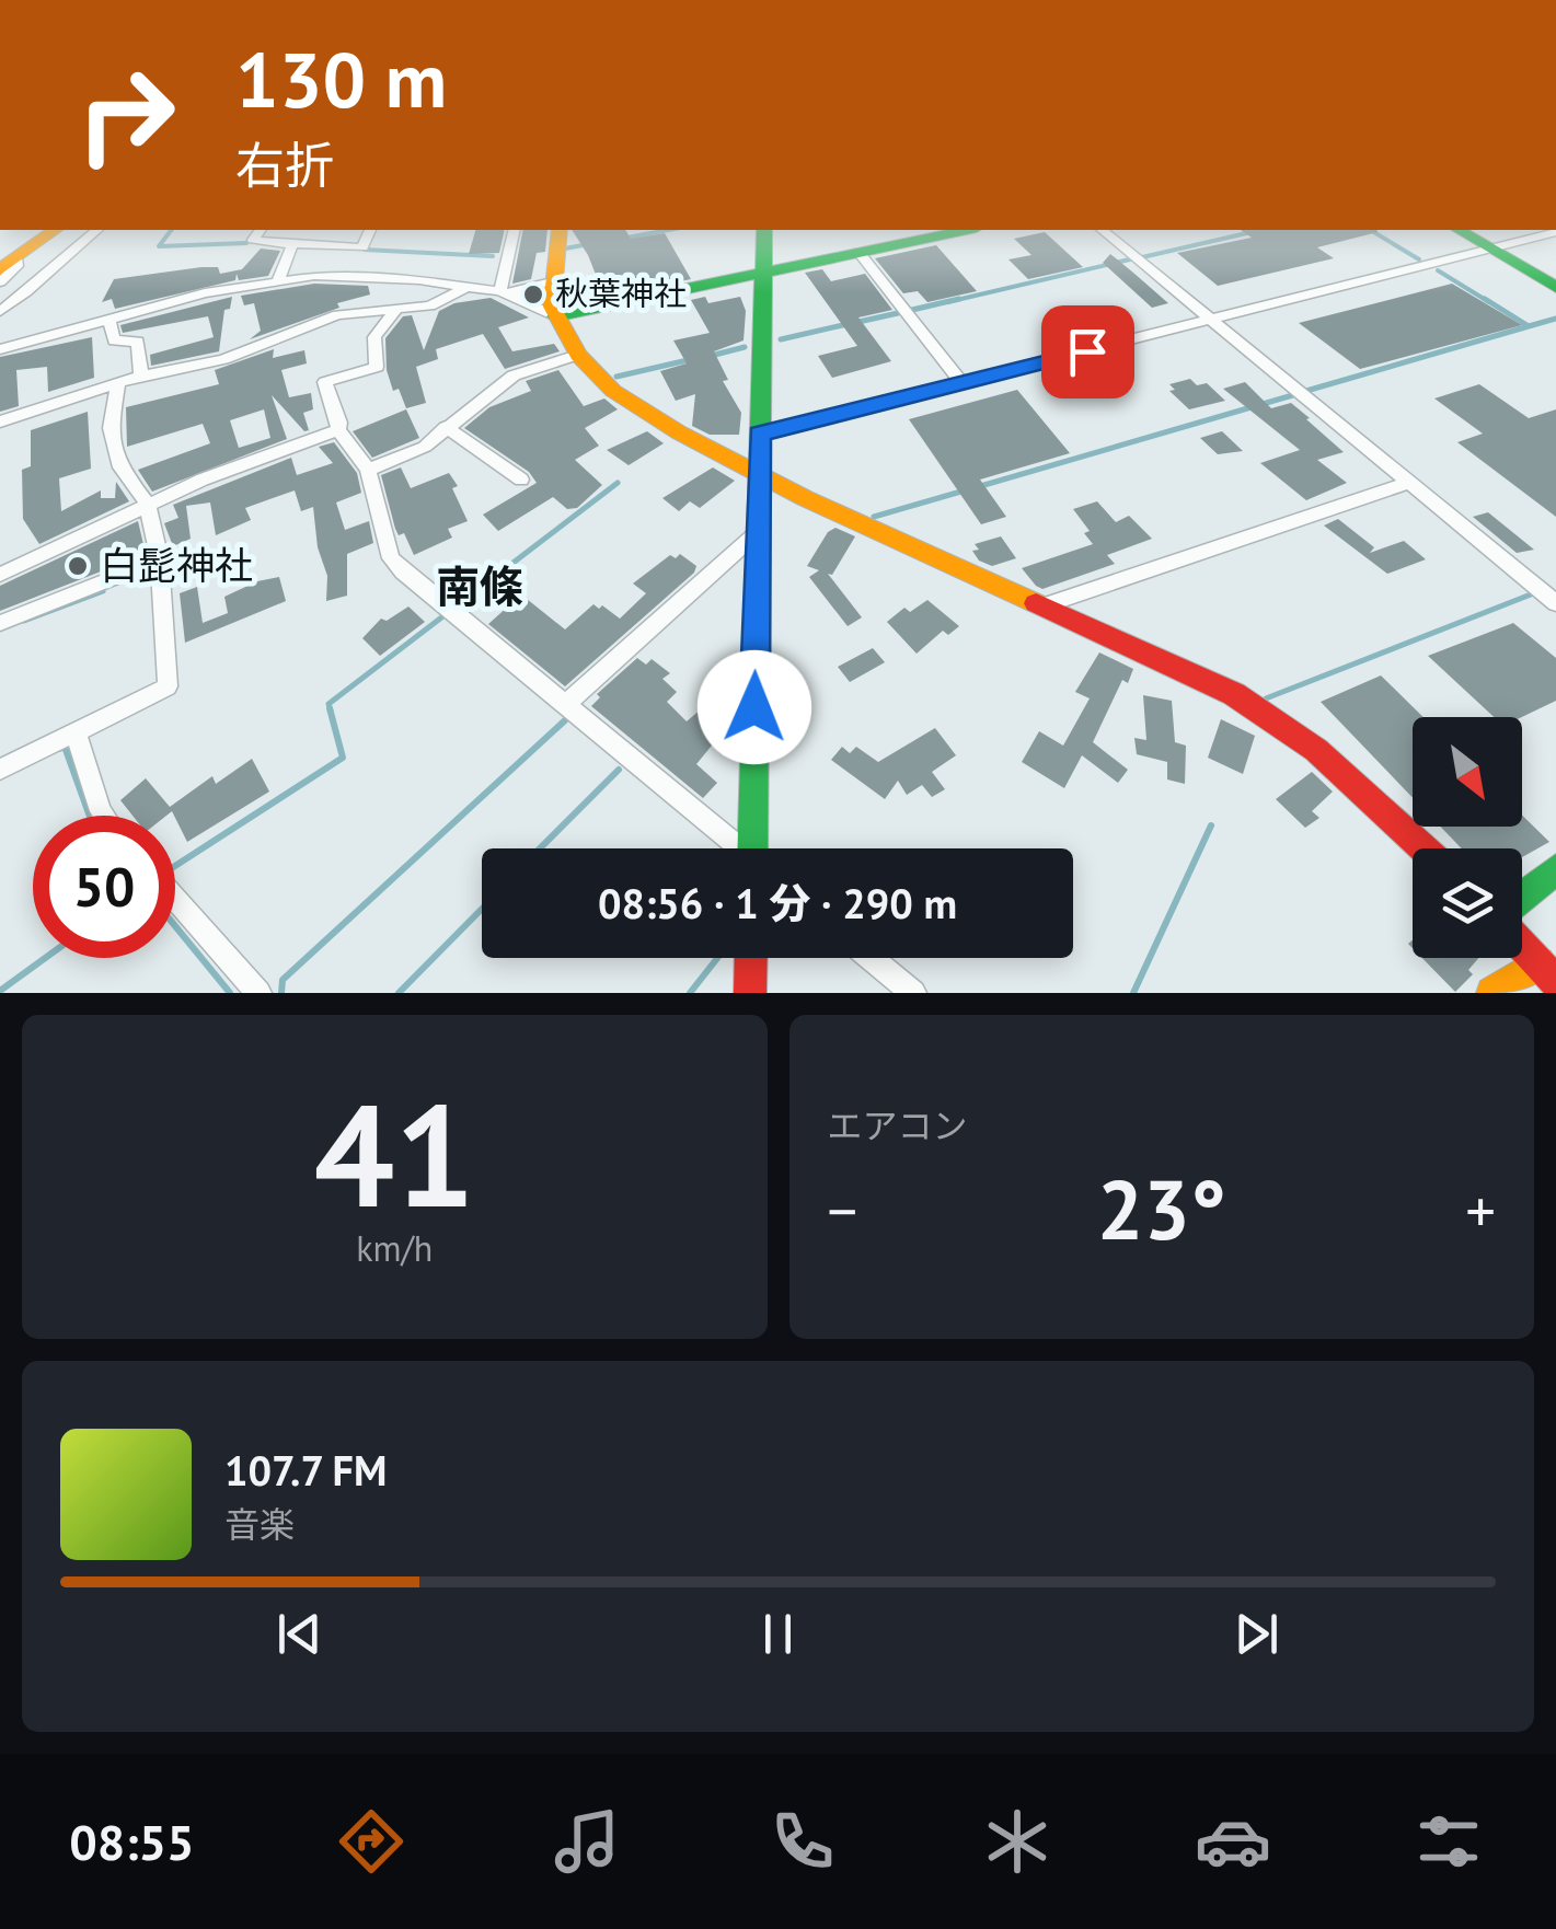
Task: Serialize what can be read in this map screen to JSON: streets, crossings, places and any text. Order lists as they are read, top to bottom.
{
  "districts": ["南條"],
  "places": ["秋葉神社", "白髭神社"],
  "north": "bottom right",
  "page": {
    "turn": ["130 m", "右折"],
    "limit": "50",
    "trip": "08:56 · 1 分 · 290 m",
    "tile": [
      ["41", "km/h"],
      "エアコン"
    ],
    "heat": ["−", "23°", "+"],
    "song": ["107.7 FM", "音楽"],
    "tabs": "08:55"
  }
}
